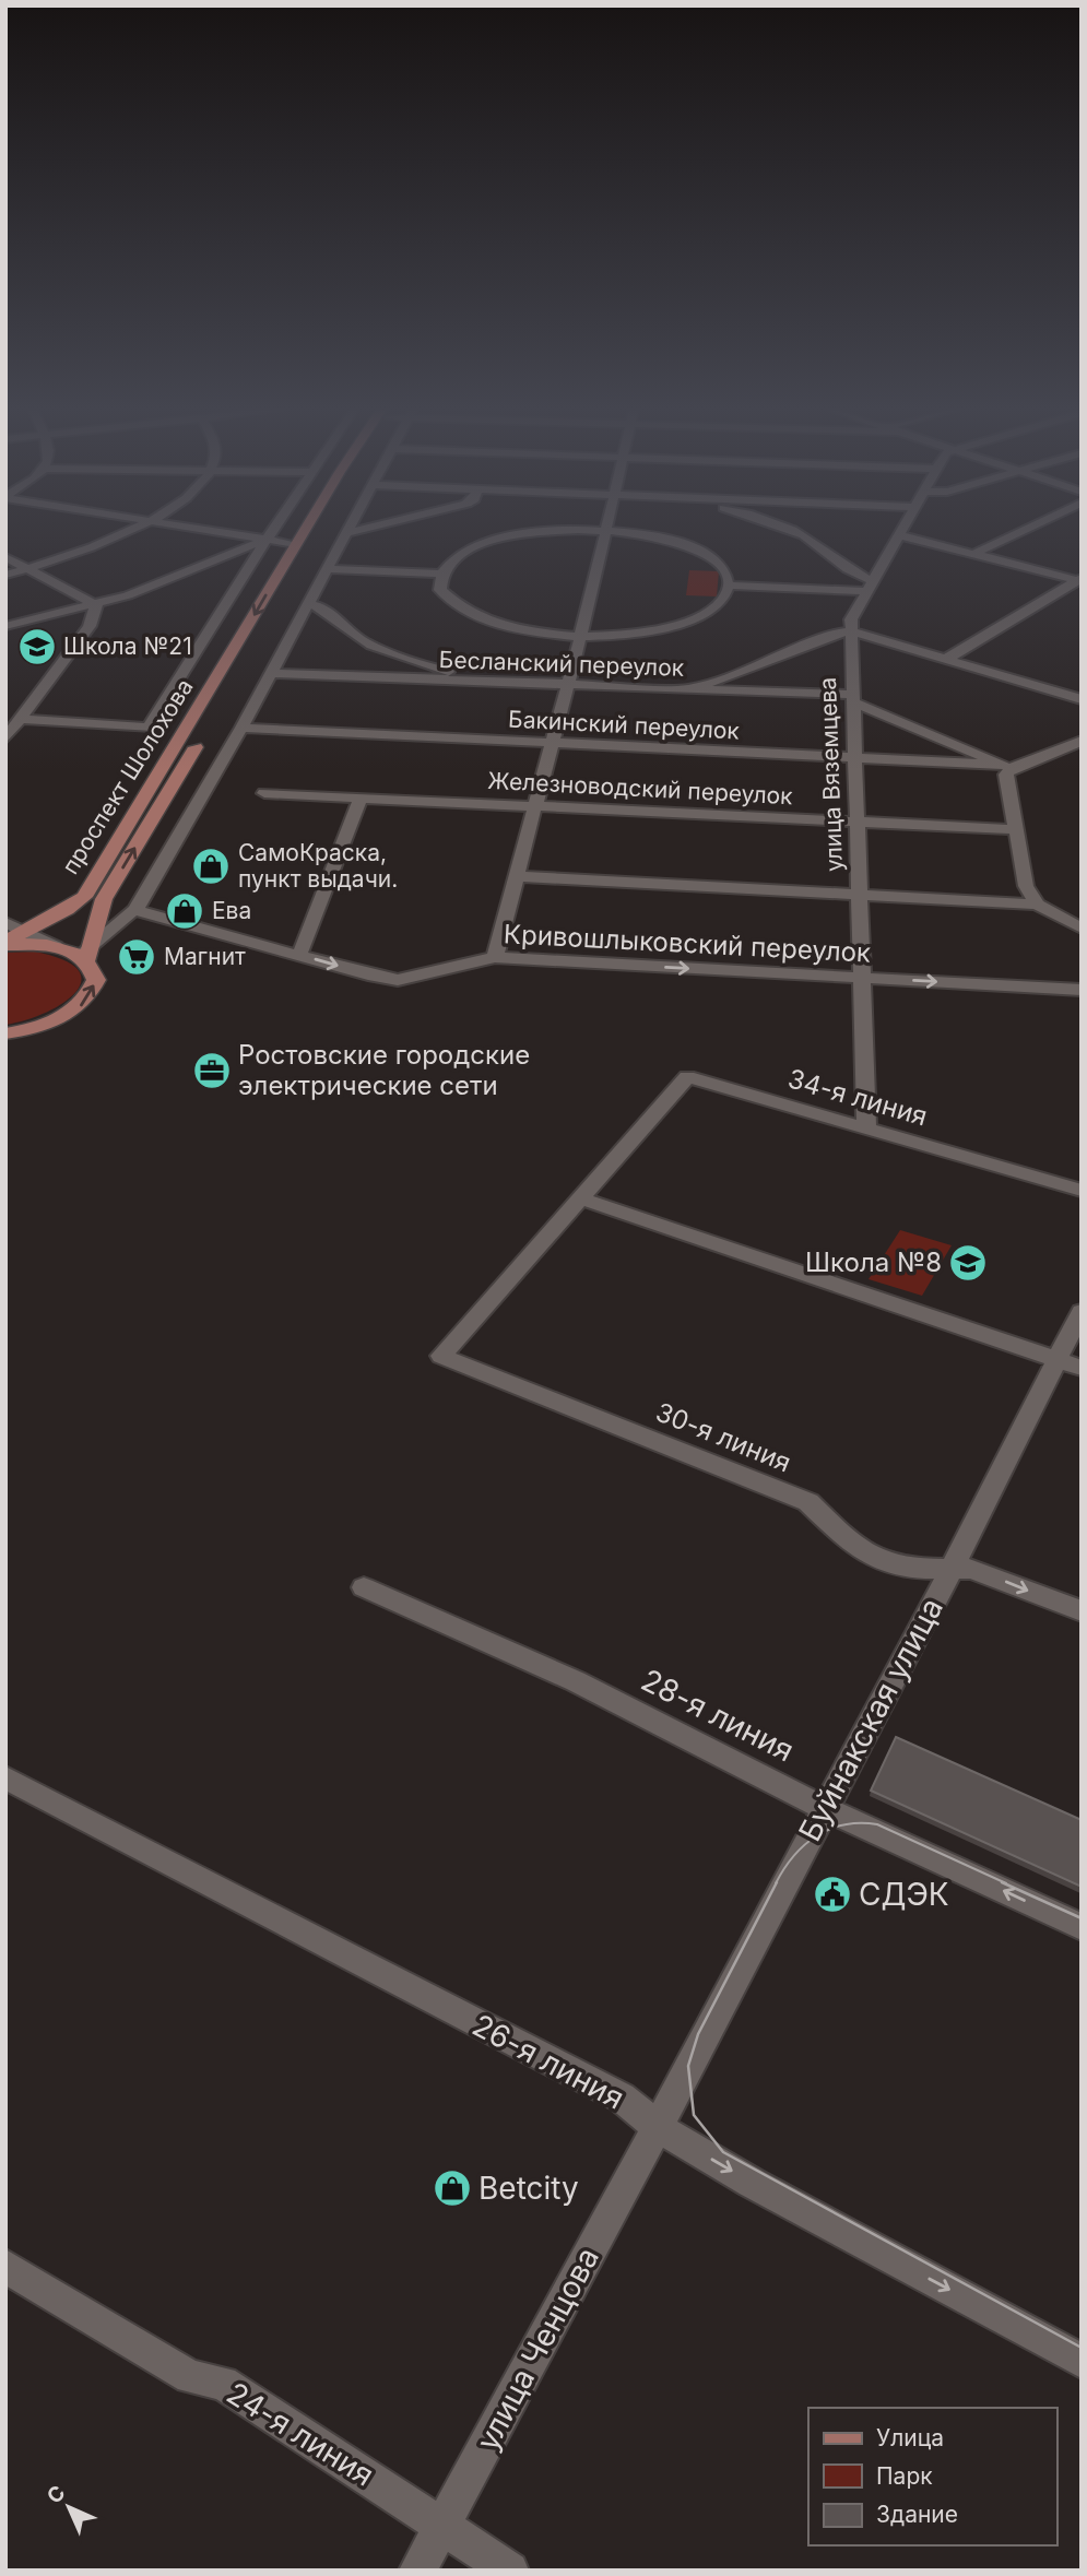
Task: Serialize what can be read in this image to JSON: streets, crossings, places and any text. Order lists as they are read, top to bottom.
{
  "streets": {
    "main road": ["проспект Шолохова"],
    "street": [
      "Бесланский переулок",
      "Бакинский переулок",
      "улица Вяземцева",
      "Железноводский переулок",
      "Кривошлыковский переулок",
      "34-я линия",
      "30-я линия",
      "28-я линия",
      "Буйнакская улица",
      "26-я линия",
      "улица Ченцова",
      "24-я линия"
    ]
  },
  "crossings": [
    ["Бесланский переулок", "Бакинский переулок"],
    ["Бесланский переулок", "улица Вяземцева"],
    ["Бакинский переулок", "улица Вяземцева"],
    ["улица Вяземцева", "Железноводский переулок"],
    ["улица Вяземцева", "Кривошлыковский переулок"],
    ["улица Вяземцева", "34-я линия"],
    ["проспект Шолохова", "Кривошлыковский переулок"],
    ["34-я линия", "30-я линия"],
    ["30-я линия", "Буйнакская улица"],
    ["28-я линия", "Буйнакская улица"],
    ["Буйнакская улица", "26-я линия"],
    ["Буйнакская улица", "улица Ченцова"],
    ["26-я линия", "улица Ченцова"],
    ["улица Ченцова", "24-я линия"]
  ],
  "one_way": ["28-я линия", "26-я линия"],
  "places": {
    "school or university": ["Школа №21", "Школа №8"],
    "shop": ["СамоКраска, пункт выдачи.", "Ева", "Betcity"],
    "supermarket": ["Магнит"],
    "office": ["Ростовские городские электрические сети"],
    "public building": ["СДЭК"]
  },
  "legend": ["Улица", "Парк", "Здание"],
  "north": "top left"
}
